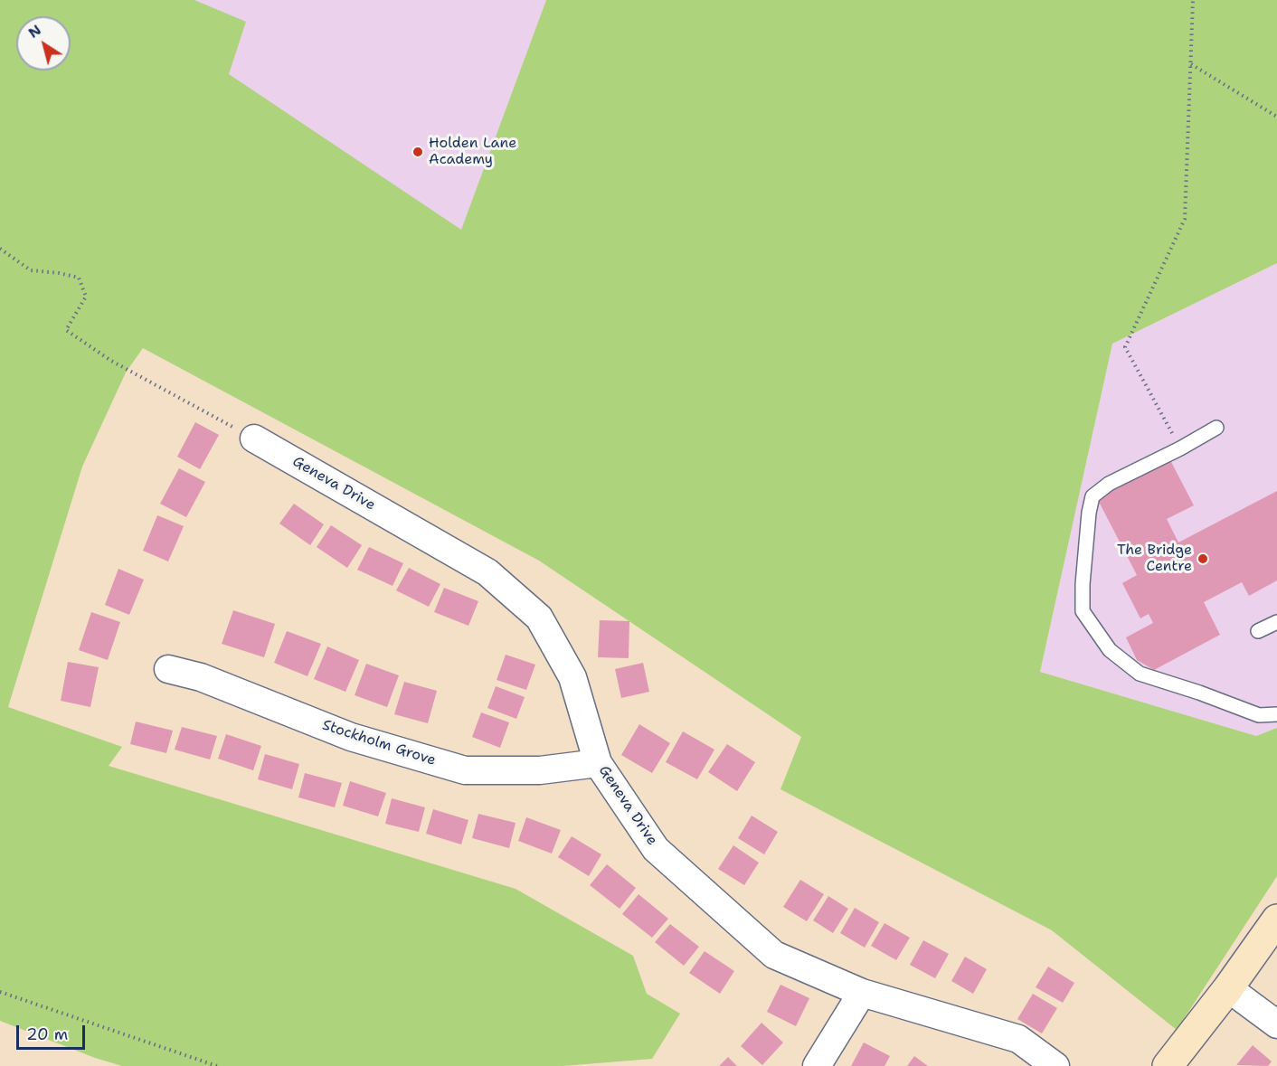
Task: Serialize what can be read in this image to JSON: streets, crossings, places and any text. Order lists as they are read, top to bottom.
{
  "streets": {
    "street": ["Geneva Drive", "Stockholm Grove"]
  },
  "crossings": [
    ["Geneva Drive", "Stockholm Grove"]
  ],
  "places": ["Holden Lane Academy", "The Bridge Centre"],
  "scale_bar": "20 m",
  "north": "top left"
}
